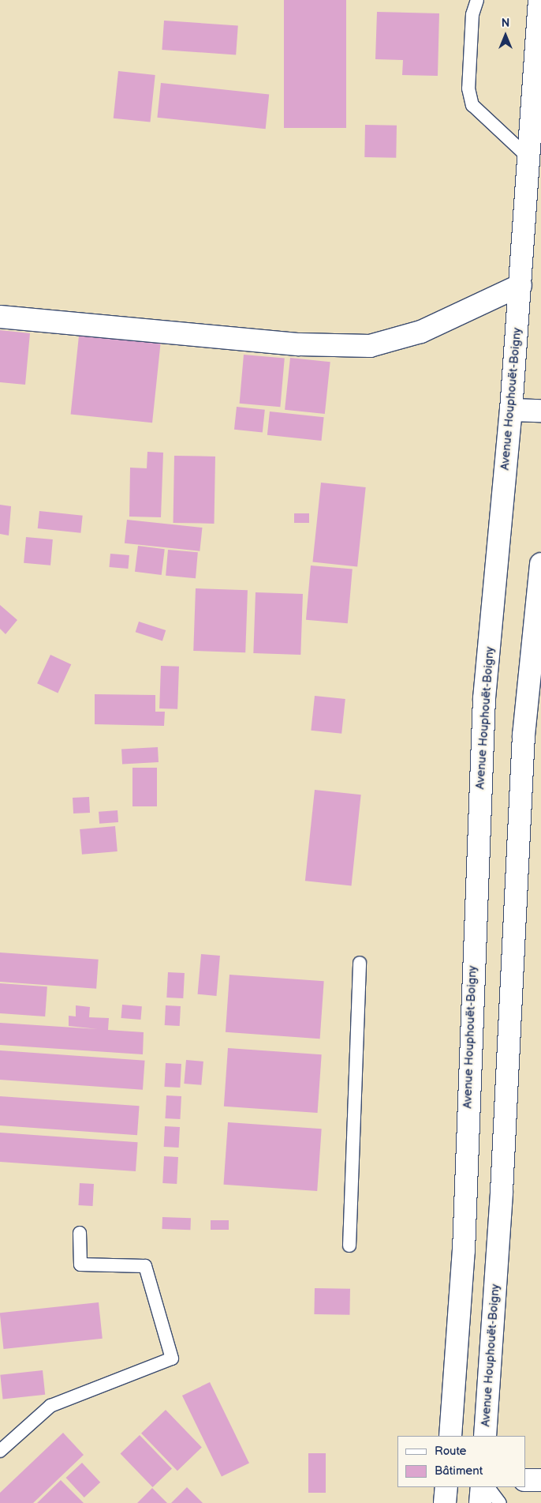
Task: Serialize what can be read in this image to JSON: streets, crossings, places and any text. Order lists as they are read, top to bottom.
{
  "streets": {
    "main road": ["Avenue Houphouët-Boigny"]
  },
  "legend": ["Route", "Bâtiment"],
  "north": "top"
}
